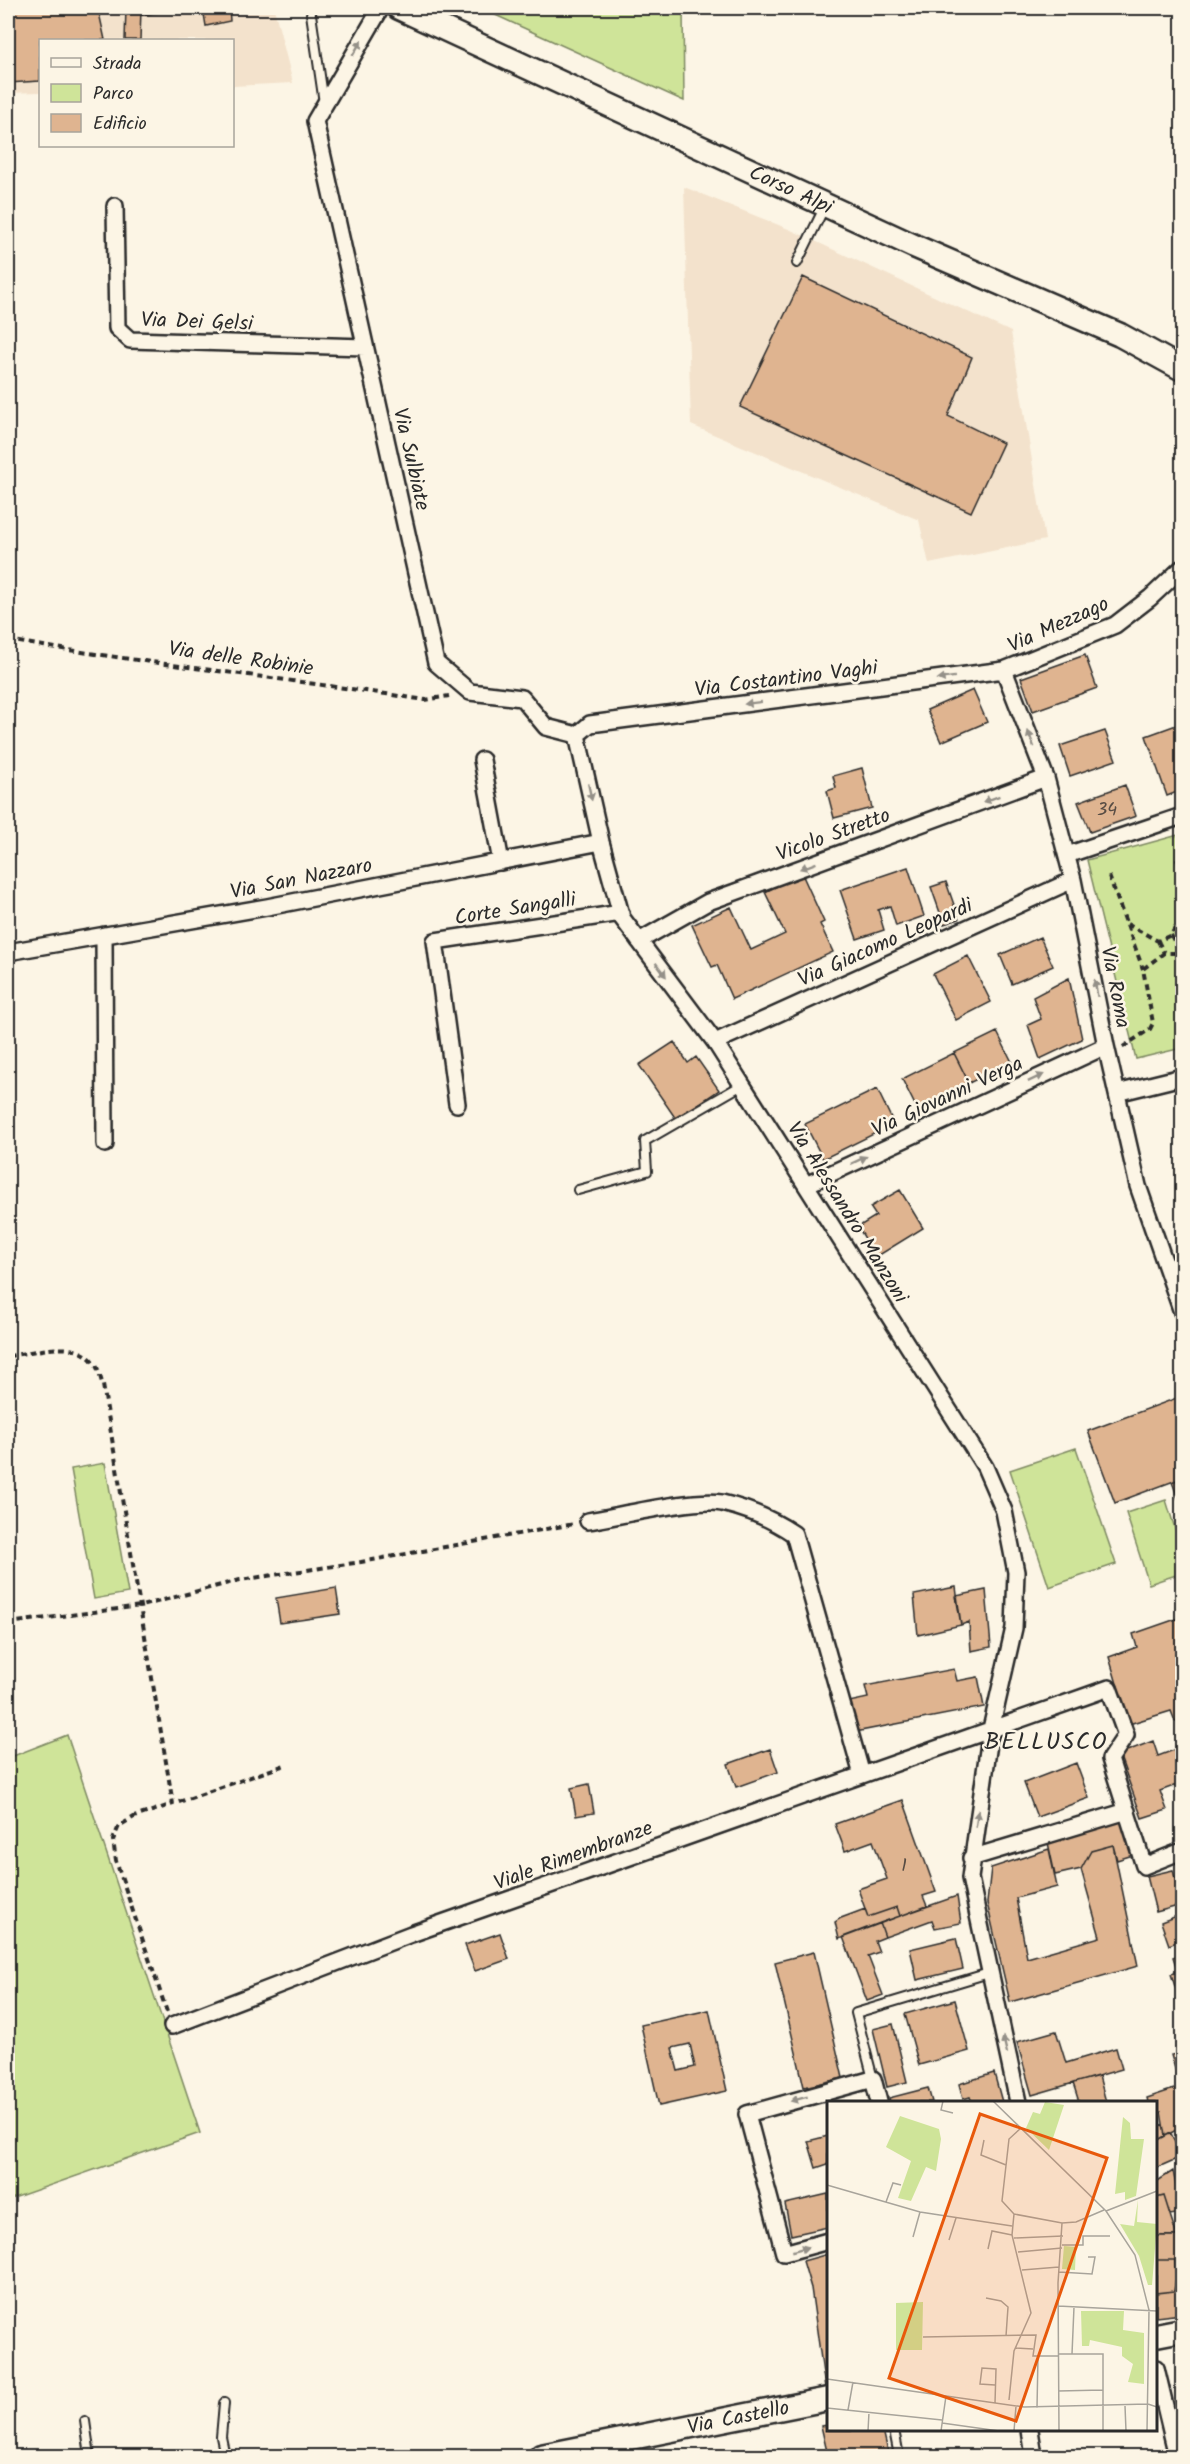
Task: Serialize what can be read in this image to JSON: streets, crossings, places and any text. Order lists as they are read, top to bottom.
{
  "streets": {
    "main road": ["Corso Alpi", "Via Castello"],
    "street": [
      "Via Dei Gelsi",
      "Via Sulbiate",
      "Via Mezzago",
      "Via Costantino Vaghi",
      "Vicolo Stretto",
      "Via San Nazzaro",
      "Corte Sangalli",
      "Via Giacomo Leopardi",
      "Via Roma",
      "Via Giovanni Verga",
      "Via Alessandro Manzoni",
      "Viale Rimembranze"
    ],
    "path": ["Via delle Robinie"]
  },
  "crossings": [
    ["Via Dei Gelsi", "Via Sulbiate"],
    ["Via Sulbiate", "Via delle Robinie"],
    ["Via Mezzago", "Via Costantino Vaghi"],
    ["Via Mezzago", "Via Roma"],
    ["Via Costantino Vaghi", "Via Roma"],
    ["Via Costantino Vaghi", "Via Alessandro Manzoni"],
    ["Vicolo Stretto", "Via Roma"],
    ["Vicolo Stretto", "Via Alessandro Manzoni"],
    ["Via San Nazzaro", "Via Alessandro Manzoni"],
    ["Corte Sangalli", "Via Alessandro Manzoni"],
    ["Via Giacomo Leopardi", "Via Roma"],
    ["Via Giacomo Leopardi", "Via Alessandro Manzoni"],
    ["Via Roma", "Via Giovanni Verga"],
    ["Via Giovanni Verga", "Via Alessandro Manzoni"],
    ["Via Alessandro Manzoni", "Viale Rimembranze"]
  ],
  "one_way": [
    "Via Costantino Vaghi",
    "Vicolo Stretto",
    "Via Roma",
    "Via Giovanni Verga"
  ],
  "districts": ["BELLUSCO"],
  "house_numbers": ["34", "1"],
  "legend": ["Strada", "Parco", "Edificio"]
}
